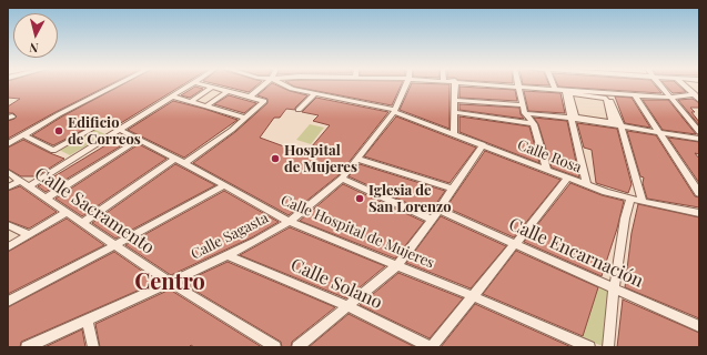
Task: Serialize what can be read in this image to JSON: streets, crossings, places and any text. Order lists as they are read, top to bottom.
{
  "streets": {
    "street": [
      "Calle Rosa",
      "Calle Sacramento",
      "Calle Hospital de Mujeres",
      "Calle Sagasta",
      "Calle Encarnación",
      "Calle Solano"
    ]
  },
  "crossings": [
    ["Calle Rosa", "Calle Sagasta"],
    ["Calle Sacramento", "Calle Sagasta"],
    ["Calle Hospital de Mujeres", "Calle Sagasta"],
    ["Calle Sagasta", "Calle Solano"]
  ],
  "districts": ["Centro"],
  "places": ["Edificio de Correos", "Hospital de Mujeres", "Iglesia de San Lorenzo"],
  "north": "bottom"
}
